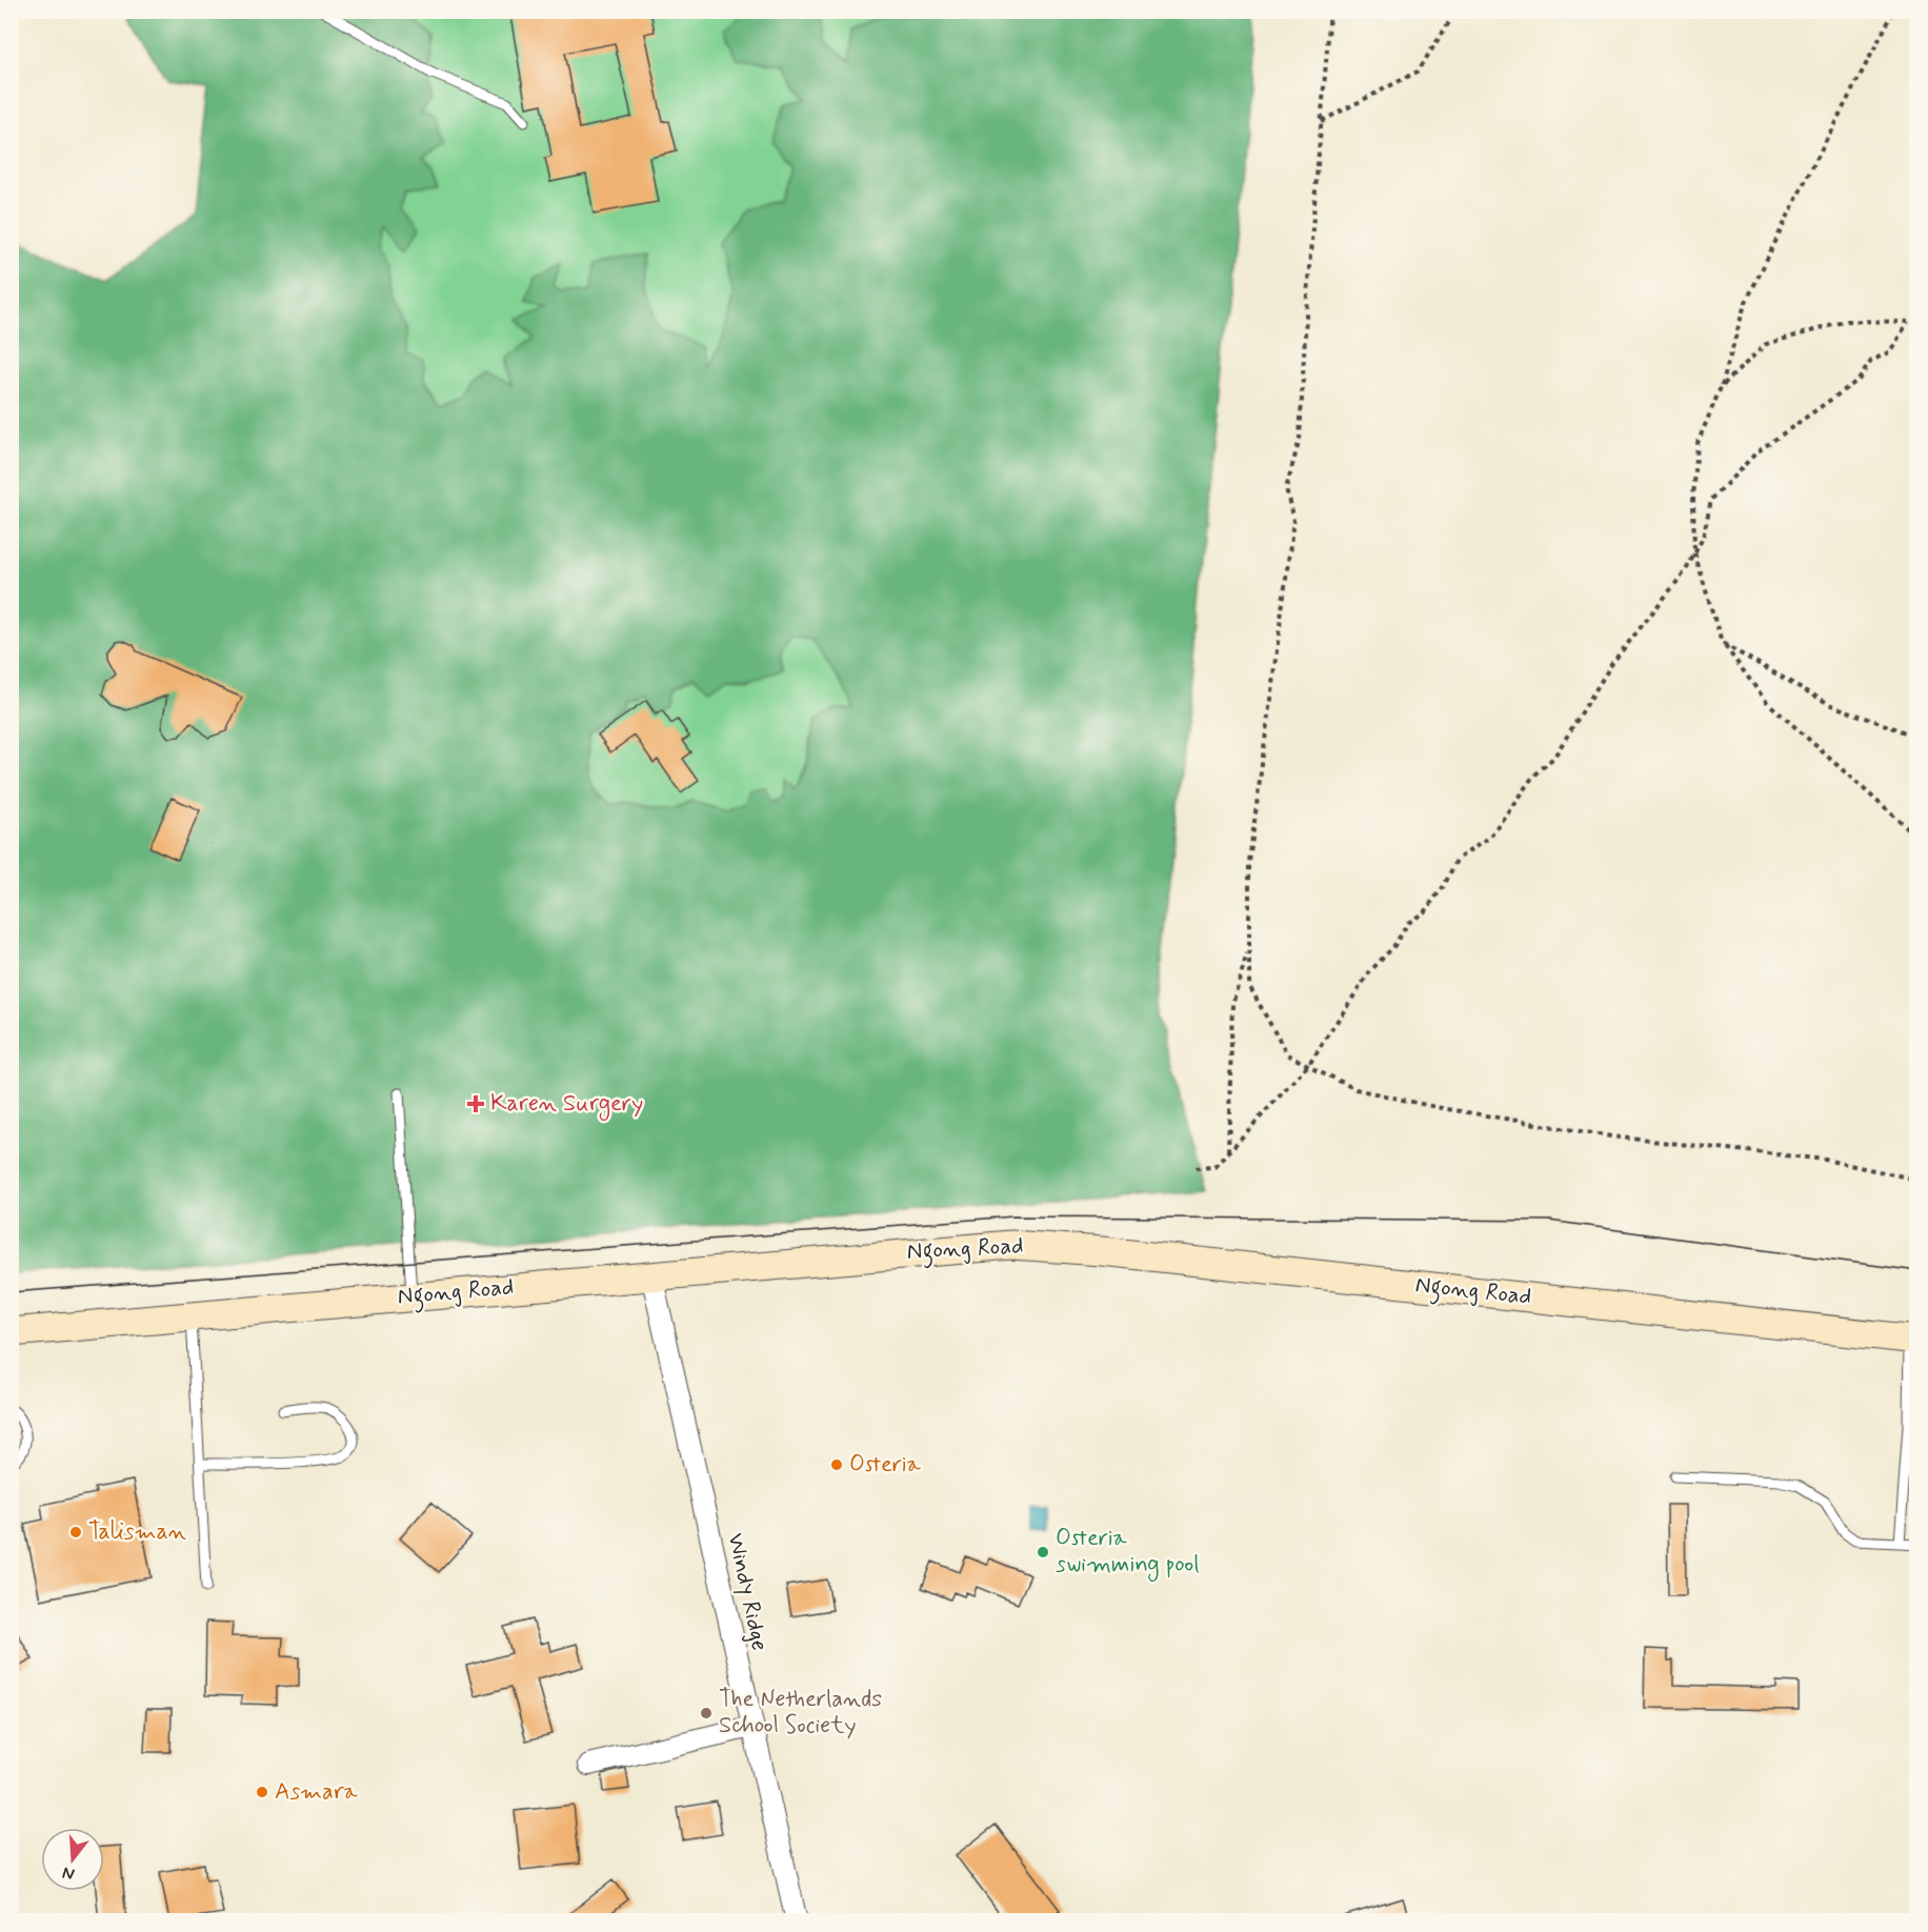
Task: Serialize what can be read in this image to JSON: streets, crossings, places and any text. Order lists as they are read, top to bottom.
{
  "streets": {
    "main road": ["Ngong Road"],
    "street": ["Windy Ridge"]
  },
  "crossings": [
    ["Ngong Road", "Windy Ridge"]
  ],
  "places": {
    "health": ["Karen Surgery"],
    "other": [
      "Osteria",
      "Talisman",
      "Osteria swimming pool",
      "The Netherlands School Society",
      "Asmara"
    ]
  },
  "north": "bottom"
}
